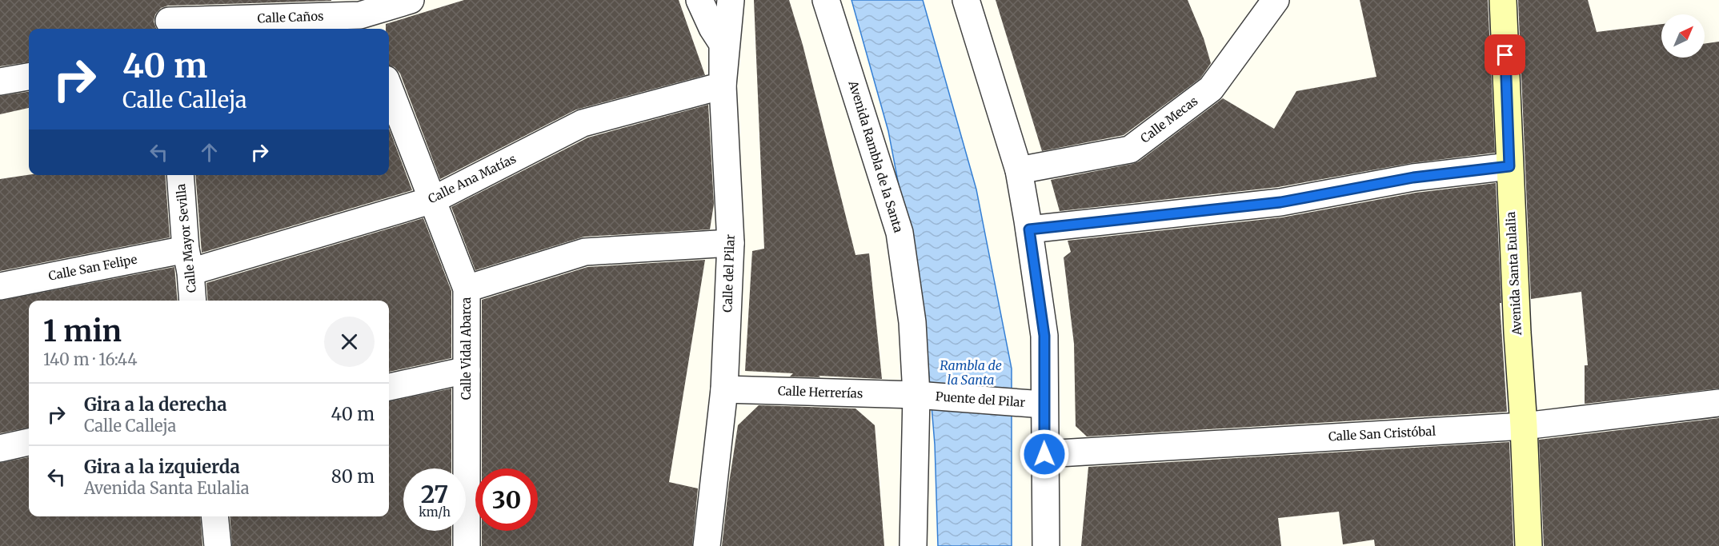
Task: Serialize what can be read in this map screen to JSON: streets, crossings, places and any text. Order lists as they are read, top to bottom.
{
  "streets": {
    "street": [
      "Calle Caños",
      "Calle Mecas",
      "Avenida Rambla de la Santa",
      "Calle Ana Matías",
      "Calle Mayor Sevilla",
      "Calle San Felipe",
      "Calle del Pilar",
      "Avenida Santa Eulalia",
      "Calle Vidal Abarca",
      "Calle Herrerías",
      "Puente del Pilar",
      "Calle San Cristóbal"
    ]
  },
  "crossings": [
    ["Avenida Rambla de la Santa", "Calle Herrerías"],
    ["Avenida Rambla de la Santa", "Puente del Pilar"],
    ["Calle Ana Matías", "Calle Mayor Sevilla"],
    ["Calle Ana Matías", "Calle San Felipe"],
    ["Calle Ana Matías", "Calle del Pilar"],
    ["Calle Ana Matías", "Calle Vidal Abarca"],
    ["Calle Mayor Sevilla", "Calle San Felipe"],
    ["Calle del Pilar", "Calle Herrerías"],
    ["Avenida Santa Eulalia", "Calle San Cristóbal"],
    ["Calle Herrerías", "Puente del Pilar"]
  ],
  "water": ["Rambla de la Santa"],
  "north": "top right",
  "page": {
    "turn": ["40 m", "Calle Calleja"],
    "heading": ["1 min", "140 m · 16:44"],
    "list": [
      {
        "name": "Gira a la derecha",
        "note": "Calle Calleja",
        "value": "40 m"
      },
      {
        "name": "Gira a la izquierda",
        "note": "Avenida Santa Eulalia",
        "value": "80 m"
      }
    ],
    "speed": "27 km/h",
    "limit": "30"
  }
}
